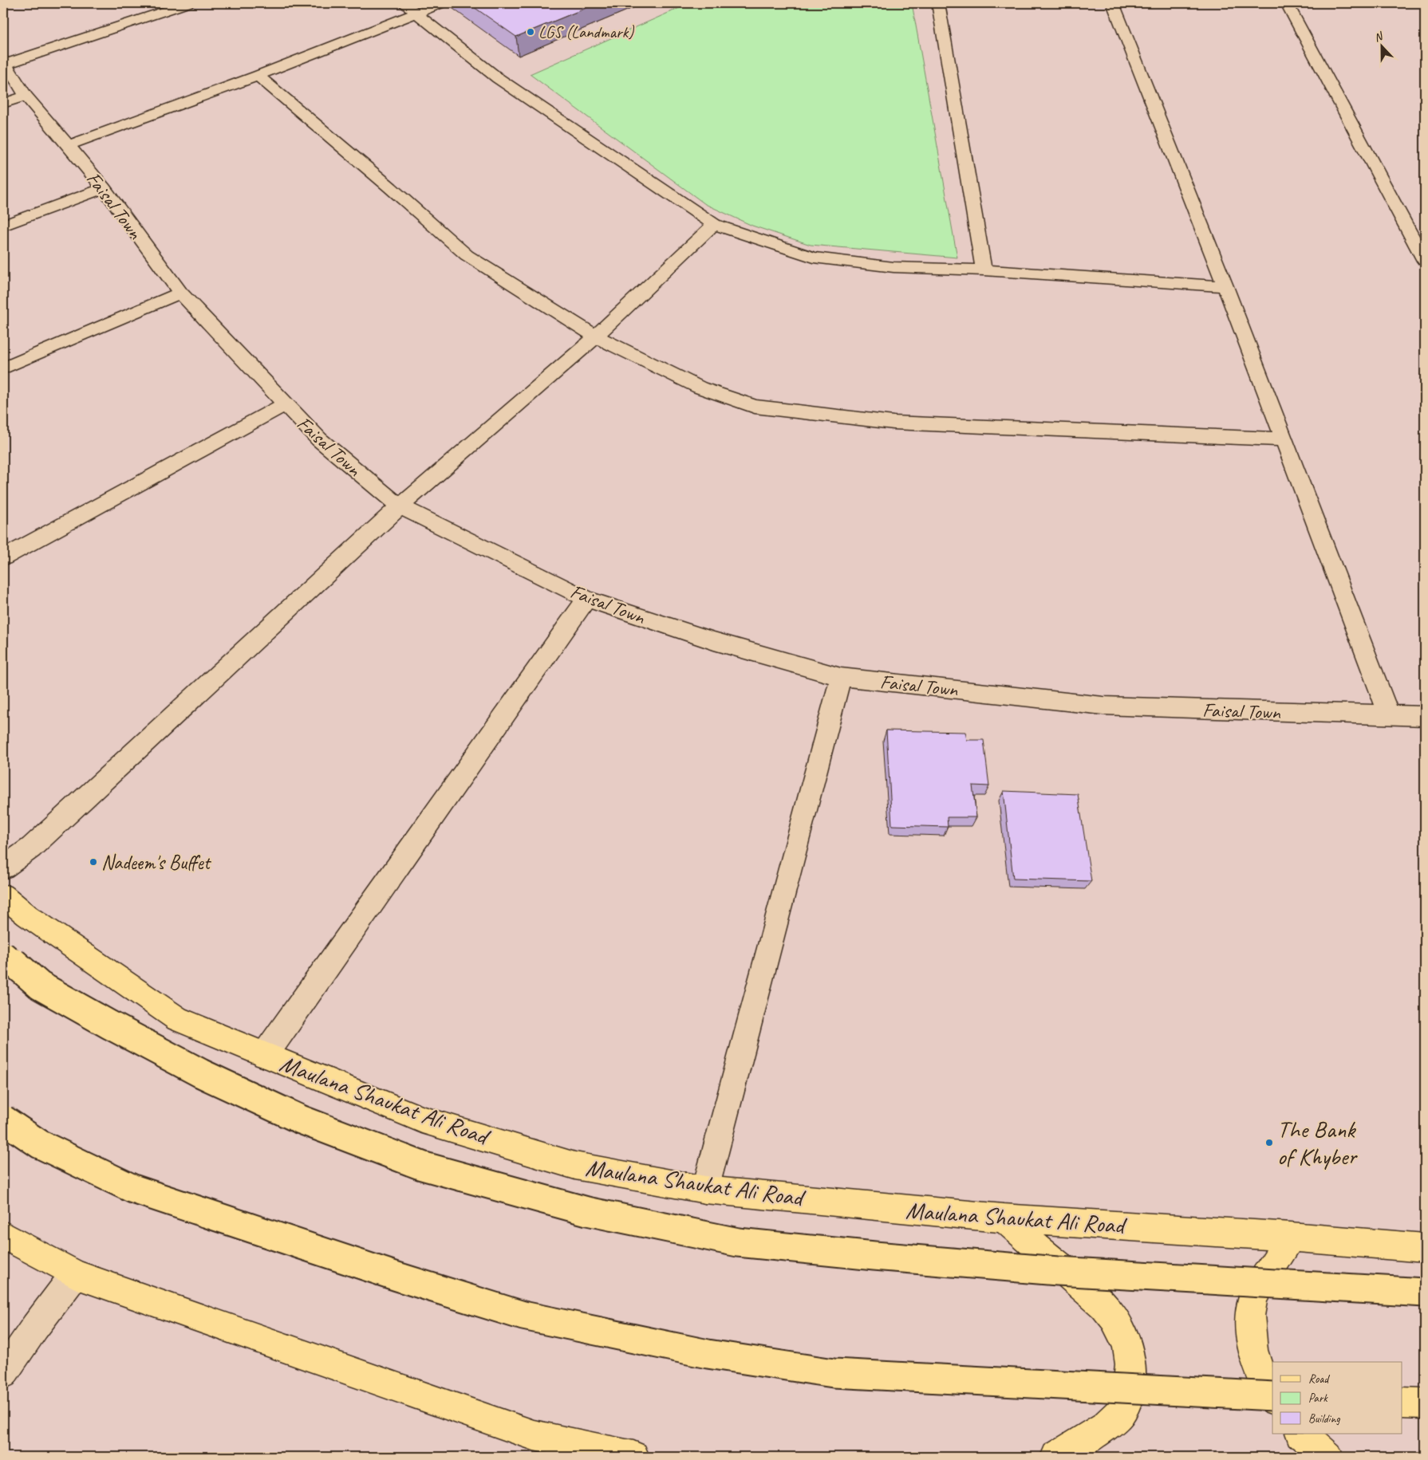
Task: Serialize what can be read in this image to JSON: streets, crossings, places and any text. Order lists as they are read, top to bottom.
{
  "streets": {
    "main road": ["Maulana Shaukat Ali Road"],
    "street": ["Faisal Town"]
  },
  "places": ["LGS (Landmark)", "Nadeem's Buffet", "The Bank of Khyber"],
  "legend": ["Road", "Park", "Building"],
  "north": "top"
}
